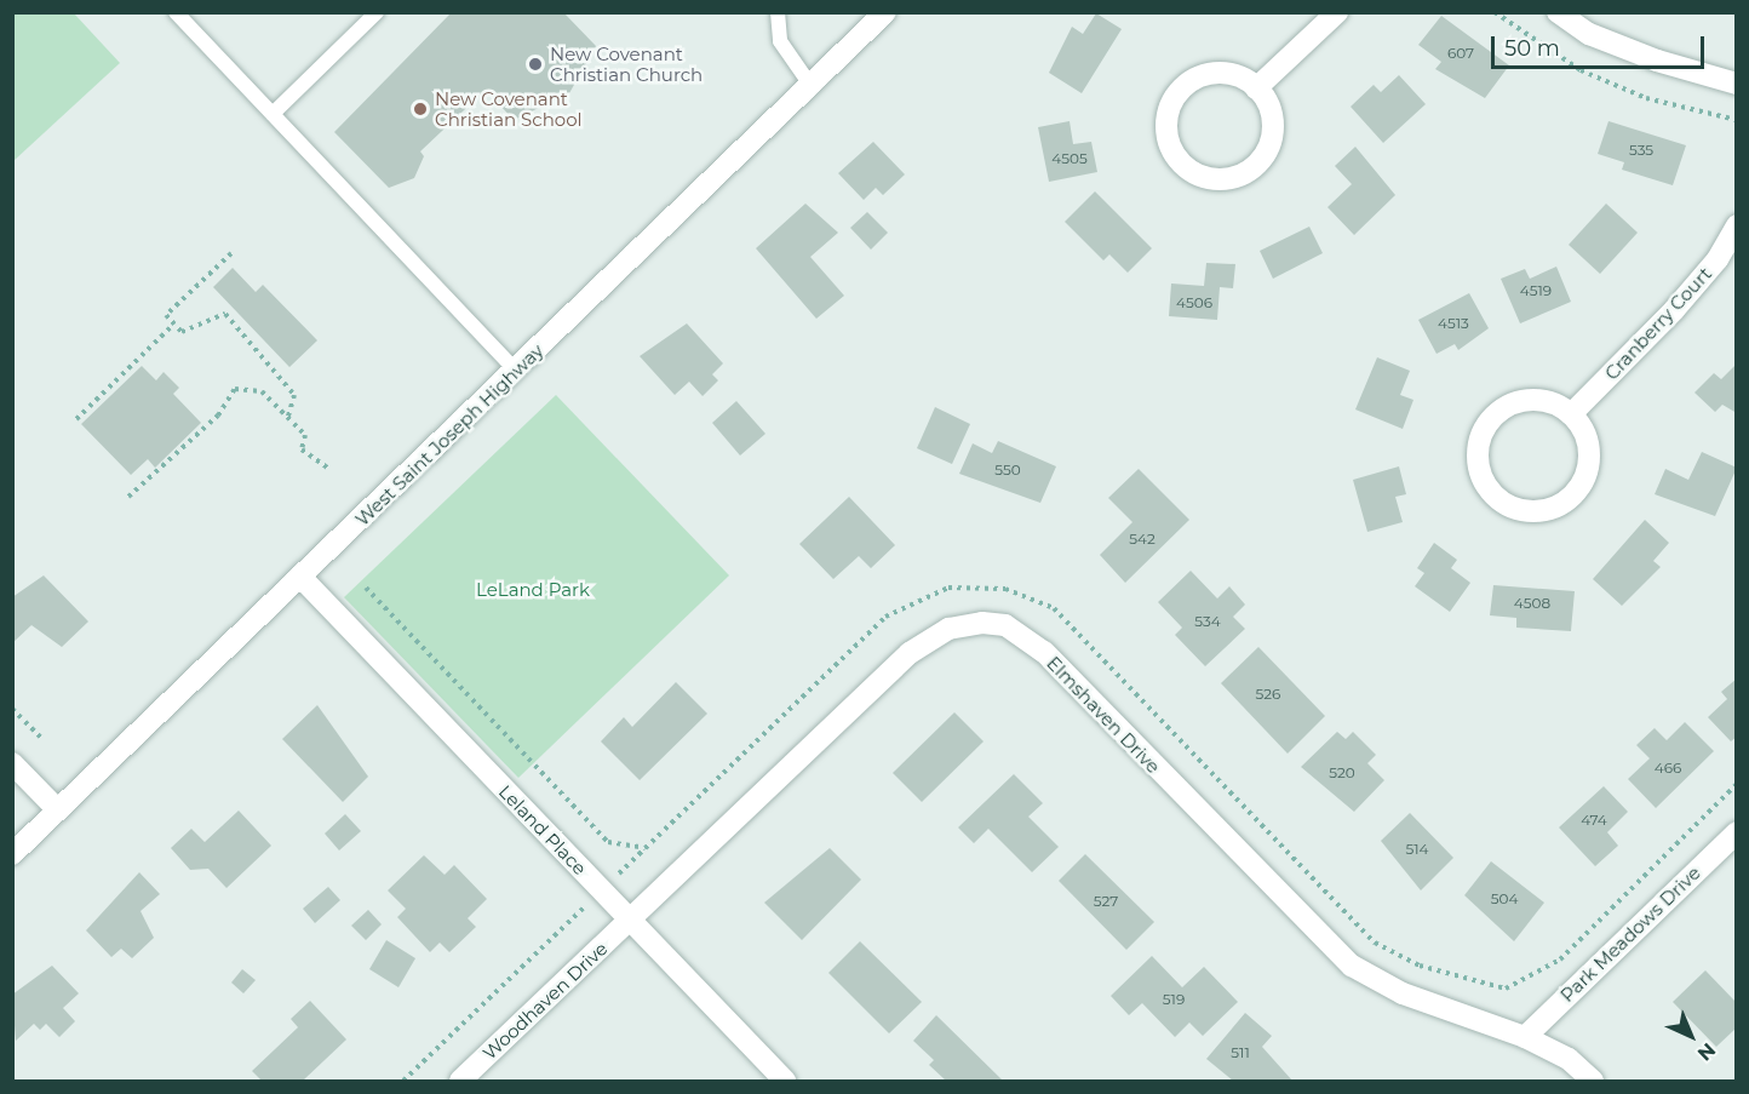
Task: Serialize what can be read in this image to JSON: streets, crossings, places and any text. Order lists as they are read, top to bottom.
{
  "streets": {
    "street": [
      "Cranberry Court",
      "West Saint Joseph Highway",
      "Elmshaven Drive",
      "Leland Place",
      "Park Meadows Drive",
      "Woodhaven Drive"
    ]
  },
  "crossings": [
    ["West Saint Joseph Highway", "Leland Place"],
    ["Elmshaven Drive", "Leland Place"],
    ["Elmshaven Drive", "Park Meadows Drive"],
    ["Elmshaven Drive", "Woodhaven Drive"],
    ["Leland Place", "Woodhaven Drive"]
  ],
  "parks": ["LeLand Park"],
  "places": ["New Covenant Christian Church", "New Covenant Christian School"],
  "house_numbers": [
    "607",
    "535",
    "4505",
    "4519",
    "4506",
    "4513",
    "550",
    "542",
    "4508",
    "534",
    "526",
    "466",
    "520",
    "474",
    "514",
    "504",
    "527",
    "519",
    "511"
  ],
  "scale_bar": "50 m",
  "north": "bottom right"
}
